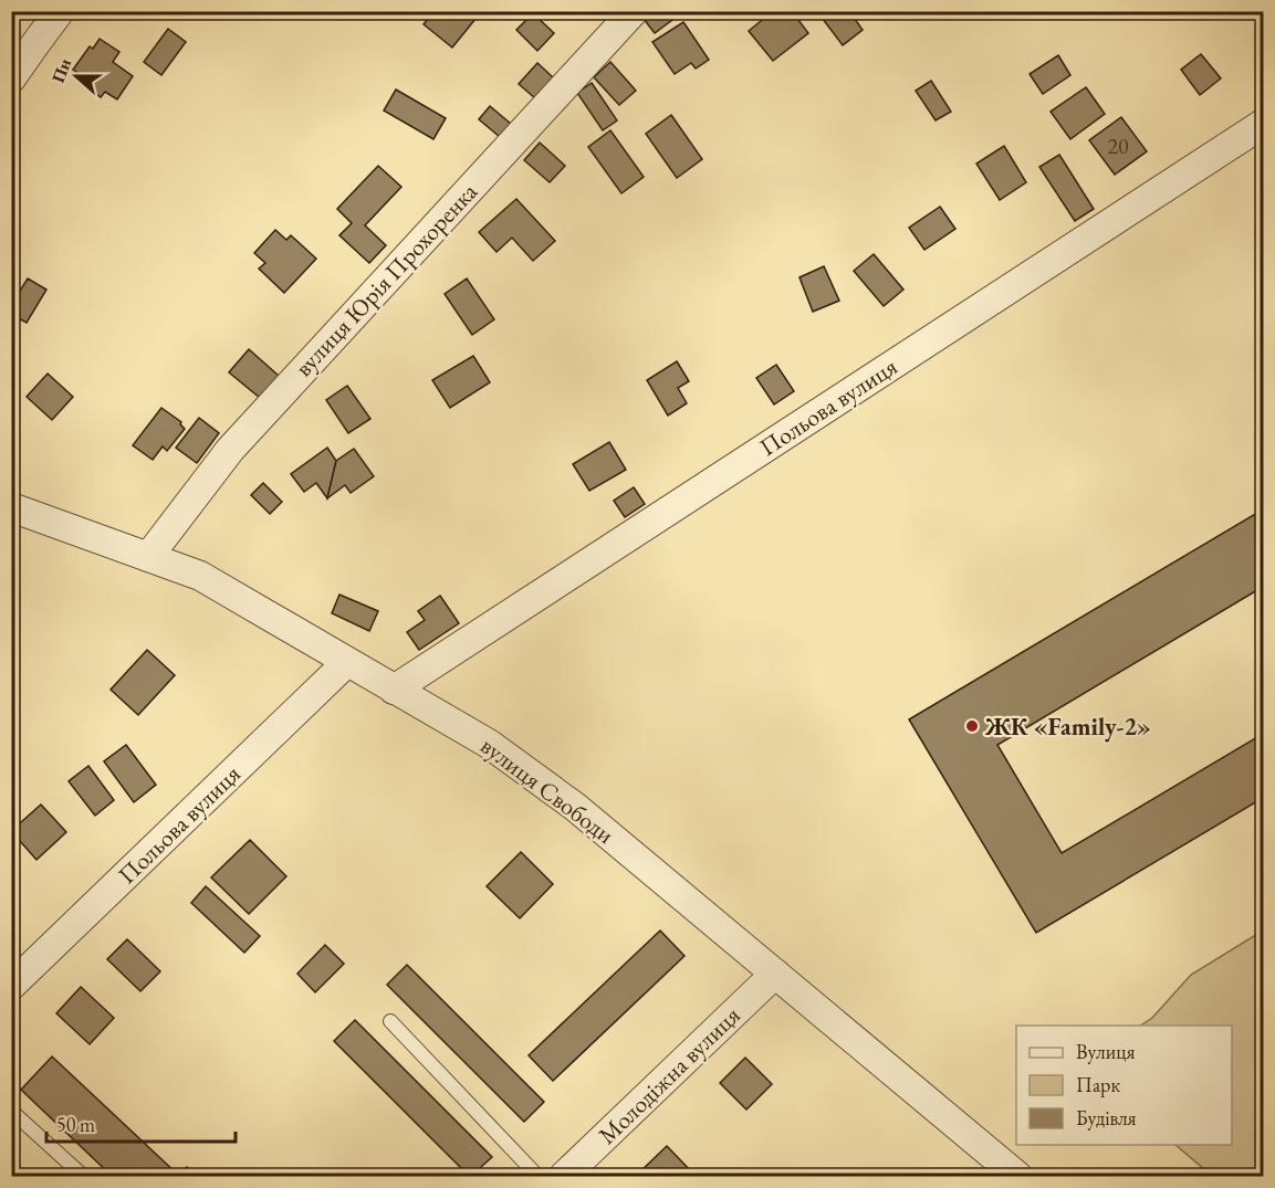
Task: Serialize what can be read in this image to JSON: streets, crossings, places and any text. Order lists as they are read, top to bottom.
{
  "streets": {
    "street": [
      "вулиця Юрія Прохоренка",
      "Польова вулиця",
      "вулиця Свободи",
      "Молодіжна вулиця"
    ]
  },
  "crossings": [
    ["вулиця Юрія Прохоренка", "вулиця Свободи"],
    ["Польова вулиця", "вулиця Свободи"],
    ["вулиця Свободи", "Молодіжна вулиця"]
  ],
  "places": ["ЖК «Family-2»"],
  "house_numbers": ["20"],
  "legend": ["Вулиця", "Парк", "Будівля"],
  "scale_bar": "50 m",
  "north": "left"
}
